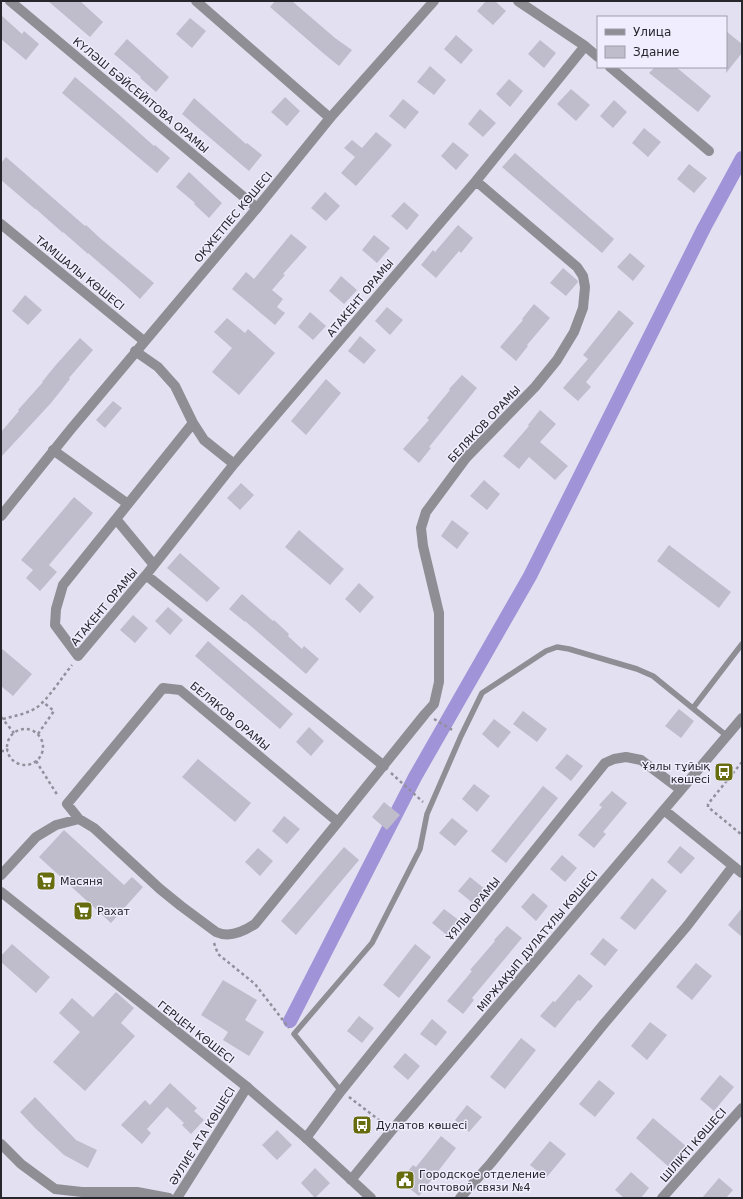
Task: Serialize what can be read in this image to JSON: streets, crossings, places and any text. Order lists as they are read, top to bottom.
{
  "streets": {
    "street": [
      "КҮЛӘШ БӘЙСЕЙІТОВА ОРАМЫ",
      "ОҚЖЕТПЕС КӨШЕСІ",
      "ТАМШАЛЫ КӨШЕСІ",
      "АТАКЕНТ ОРАМЫ",
      "БЕЛЯКОВ ОРАМЫ",
      "ҰЯЛЫ ОРАМЫ",
      "МІРЖАҚЫП ДУЛАТҰЛЫ КӨШЕСІ",
      "ГЕРЦЕН КӨШЕСІ",
      "ӘУЛИЕ АТА КӨШЕСІ",
      "ШІЛІКТІ КӨШЕСІ"
    ]
  },
  "crossings": [
    ["КҮЛӘШ БӘЙСЕЙІТОВА ОРАМЫ", "ОҚЖЕТПЕС КӨШЕСІ"],
    ["ОҚЖЕТПЕС КӨШЕСІ", "ТАМШАЛЫ КӨШЕСІ"],
    ["АТАКЕНТ ОРАМЫ", "БЕЛЯКОВ ОРАМЫ"],
    ["ҰЯЛЫ ОРАМЫ", "МІРЖАҚЫП ДУЛАТҰЛЫ КӨШЕСІ"],
    ["ҰЯЛЫ ОРАМЫ", "ГЕРЦЕН КӨШЕСІ"],
    ["МІРЖАҚЫП ДУЛАТҰЛЫ КӨШЕСІ", "ГЕРЦЕН КӨШЕСІ"],
    ["ГЕРЦЕН КӨШЕСІ", "ӘУЛИЕ АТА КӨШЕСІ"]
  ],
  "places": {
    "bus stop": ["Ұялы тұйық көшесі", "Дулатов көшесі"],
    "supermarket": ["Масяня", "Рахат"],
    "public building": ["Городское отделение почтовой связи №4"]
  },
  "legend": ["Улица", "Здание"]
}
